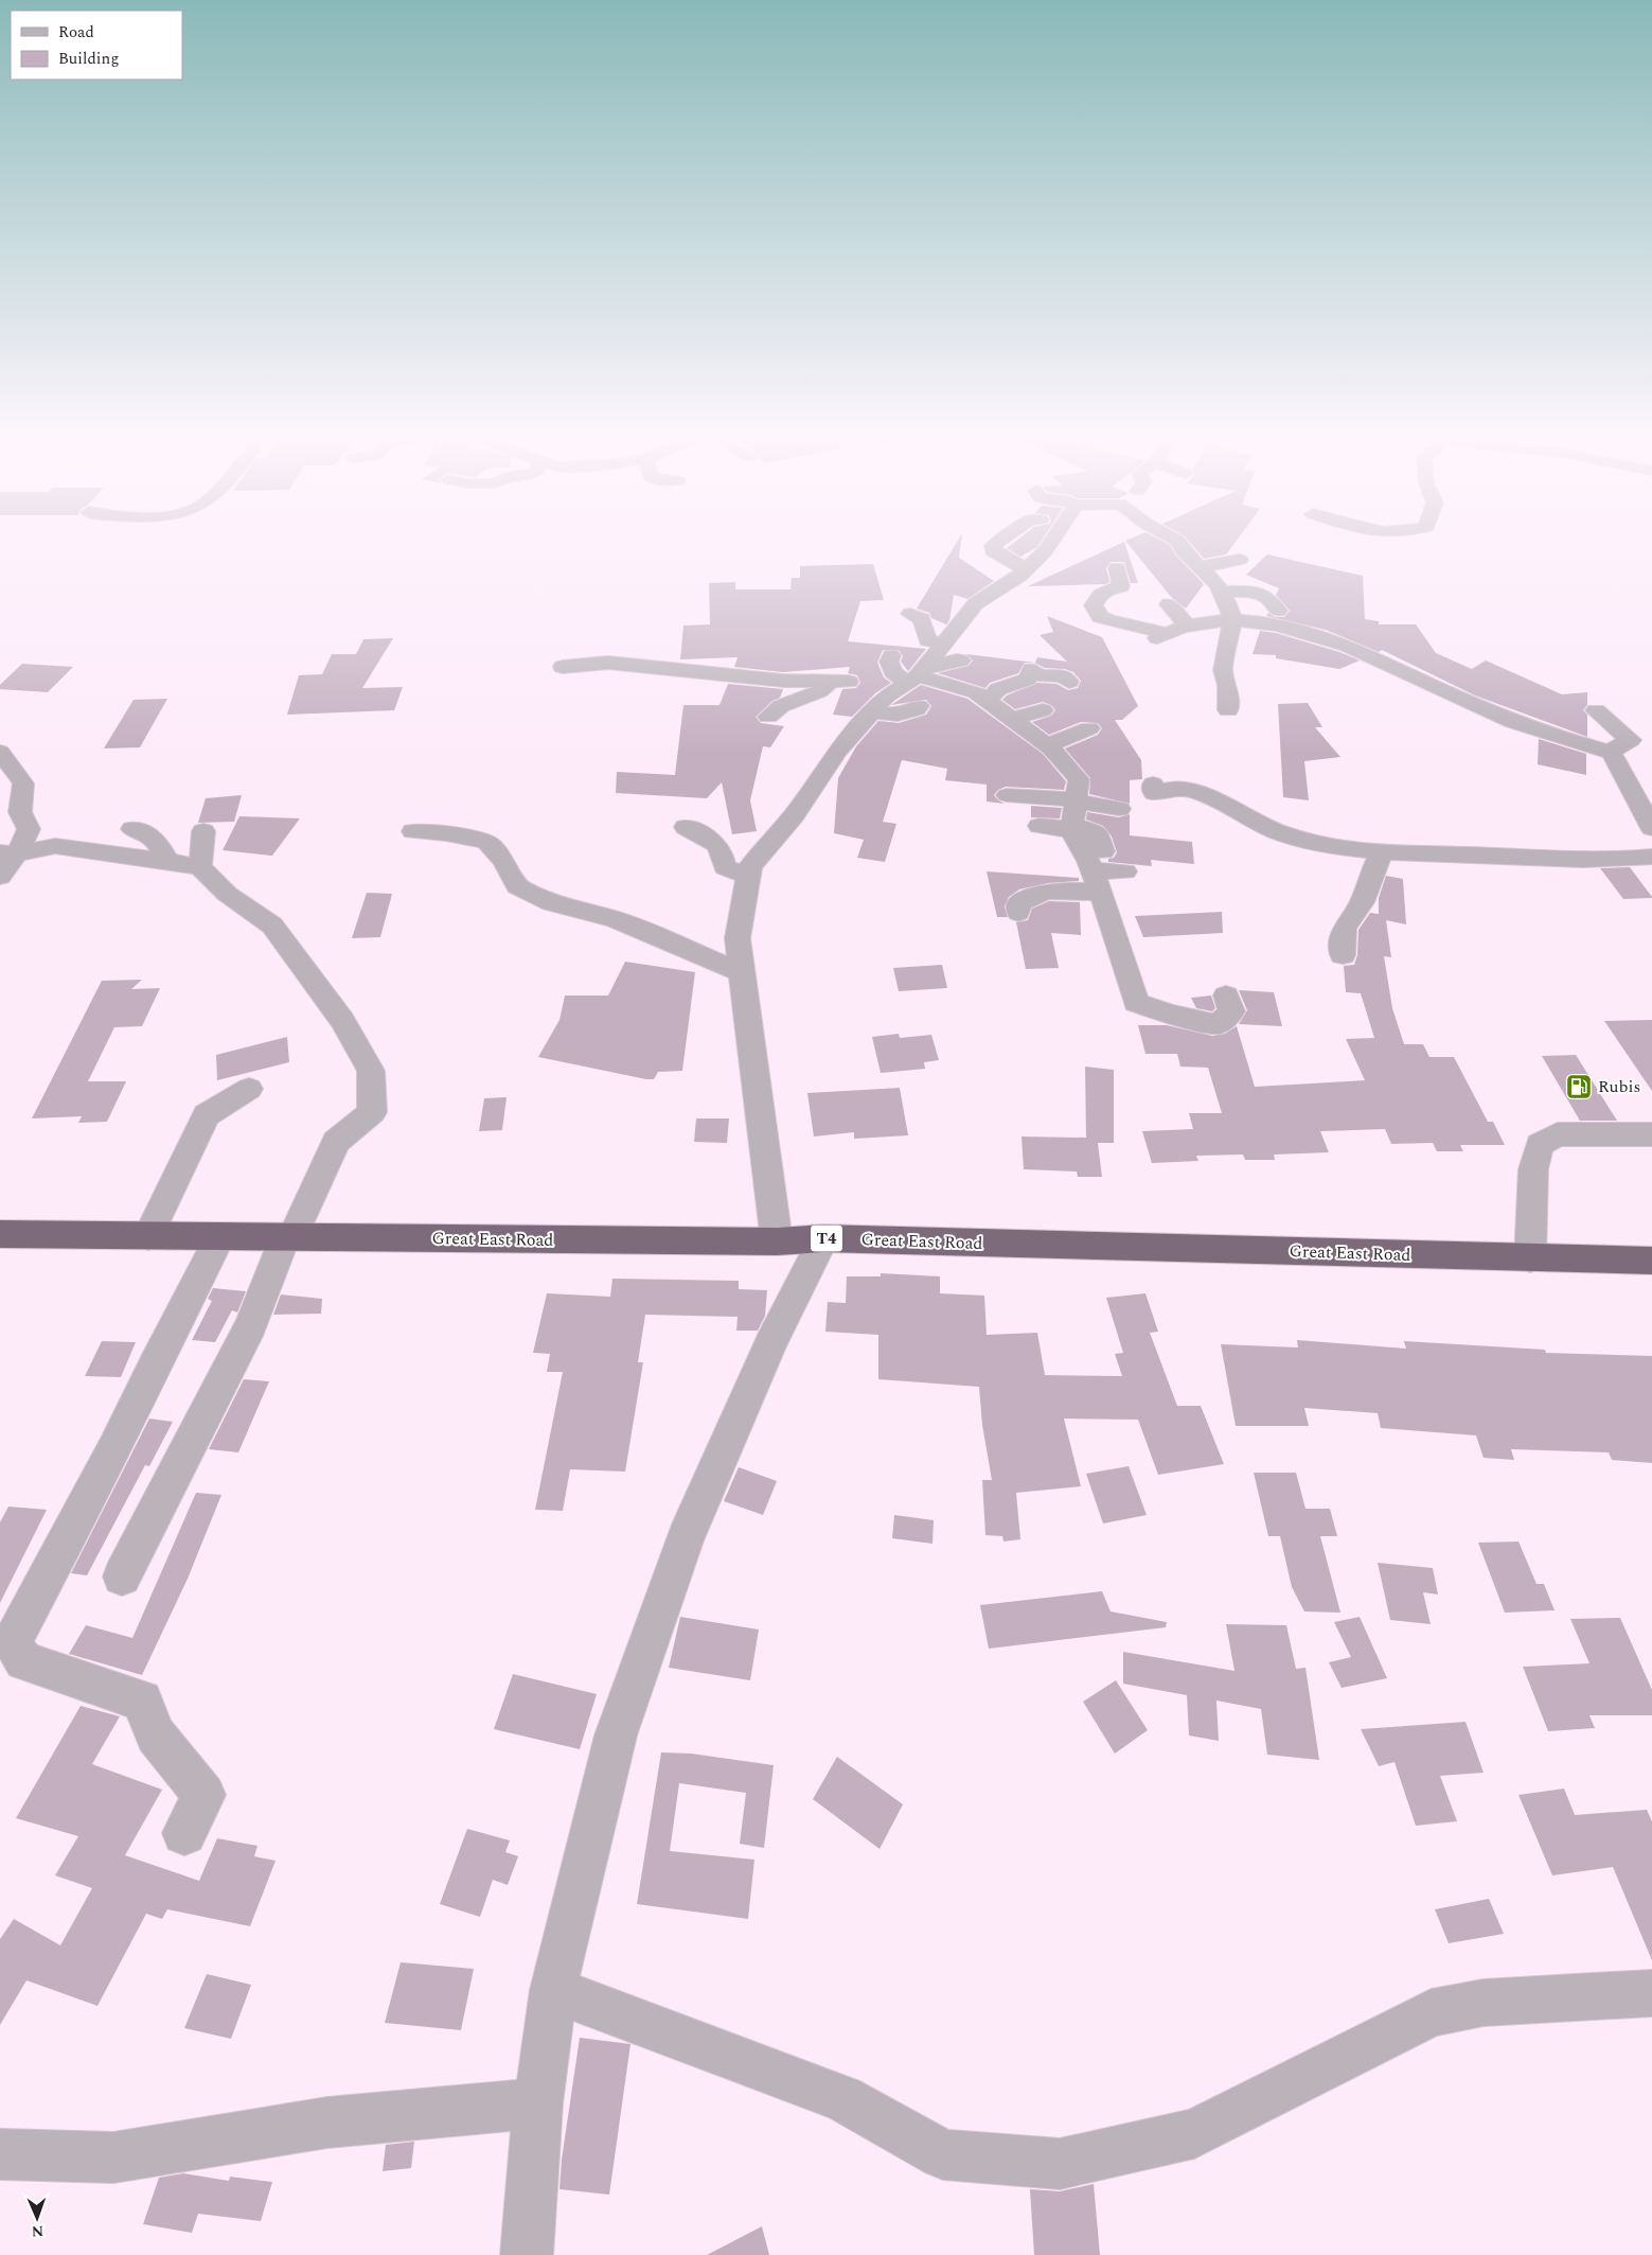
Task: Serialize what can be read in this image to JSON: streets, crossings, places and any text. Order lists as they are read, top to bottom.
{
  "streets": {
    "highway": ["T4", "Great East Road"]
  },
  "places": {
    "fuel station": ["Rubis"]
  },
  "legend": ["Road", "Building"],
  "north": "bottom"
}
